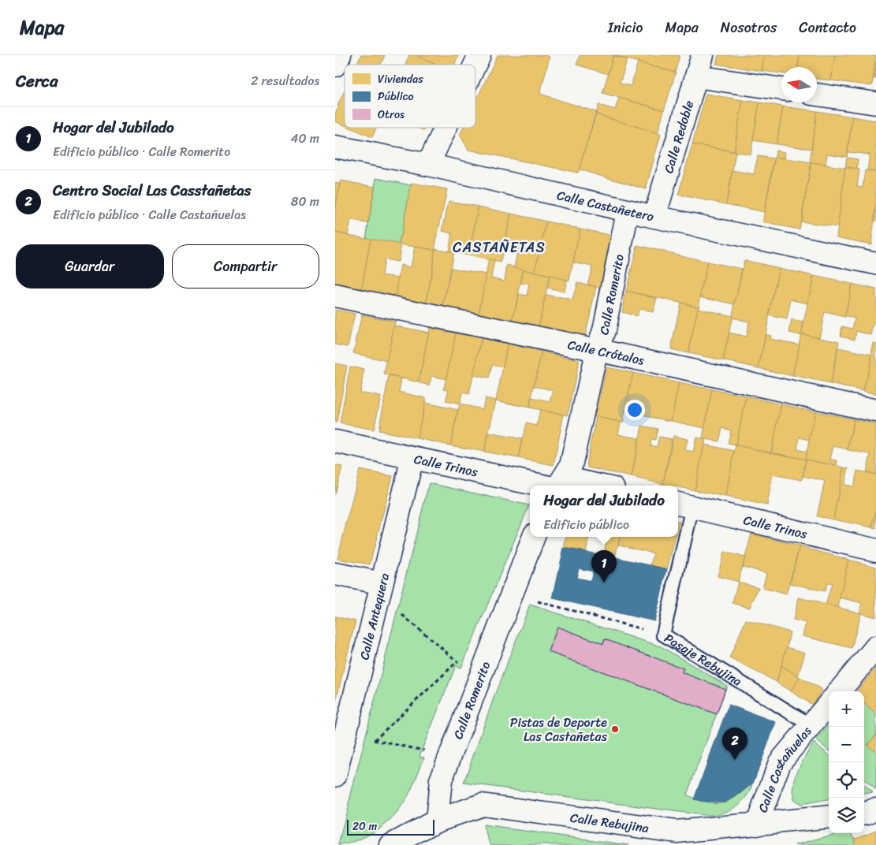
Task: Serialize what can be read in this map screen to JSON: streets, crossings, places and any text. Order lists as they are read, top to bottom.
{
  "streets": {
    "street": [
      "Calle Redoble",
      "Calle Castañetero",
      "Calle Romerito",
      "Calle Crótalos",
      "Calle Trinos",
      "Calle Antequera",
      "Calle Castañuelas",
      "Calle Rebujina"
    ],
    "lane": ["Pasaje Rebujina"]
  },
  "crossings": [
    ["Calle Redoble", "Calle Castañetero"],
    ["Calle Castañetero", "Calle Romerito"],
    ["Calle Romerito", "Calle Crótalos"],
    ["Calle Romerito", "Calle Trinos"],
    ["Calle Romerito", "Calle Rebujina"],
    ["Calle Trinos", "Calle Antequera"],
    ["Pasaje Rebujina", "Calle Castañuelas"],
    ["Calle Castañuelas", "Calle Rebujina"]
  ],
  "districts": ["CASTAÑETAS"],
  "places": ["Pistas de Deporte Las Castañetas"],
  "legend": ["Viviendas", "Público", "Otros"],
  "scale_bar": "20 m",
  "north": "left",
  "page": {
    "header": "Mapa",
    "nav": [
      "Inicio",
      "Mapa",
      "Nosotros",
      "Contacto"
    ],
    "heading": ["Cerca", "2 resultados"],
    "list": [
      {
        "mark": "1",
        "name": "Hogar del Jubilado",
        "note": "Edificio público · Calle Romerito",
        "value": "40 m"
      },
      {
        "mark": "2",
        "name": "Centro Social Las Casstañetas",
        "note": "Edificio público · Calle Castañuelas",
        "value": "80 m"
      }
    ],
    "buttons": ["Guardar", "Compartir"],
    "popup": ["Hogar del Jubilado", "Edificio público"],
    "pins": ["1", "2"],
    "map_buttons": ["+", "−"],
    "scale": "20 m"
  }
}
